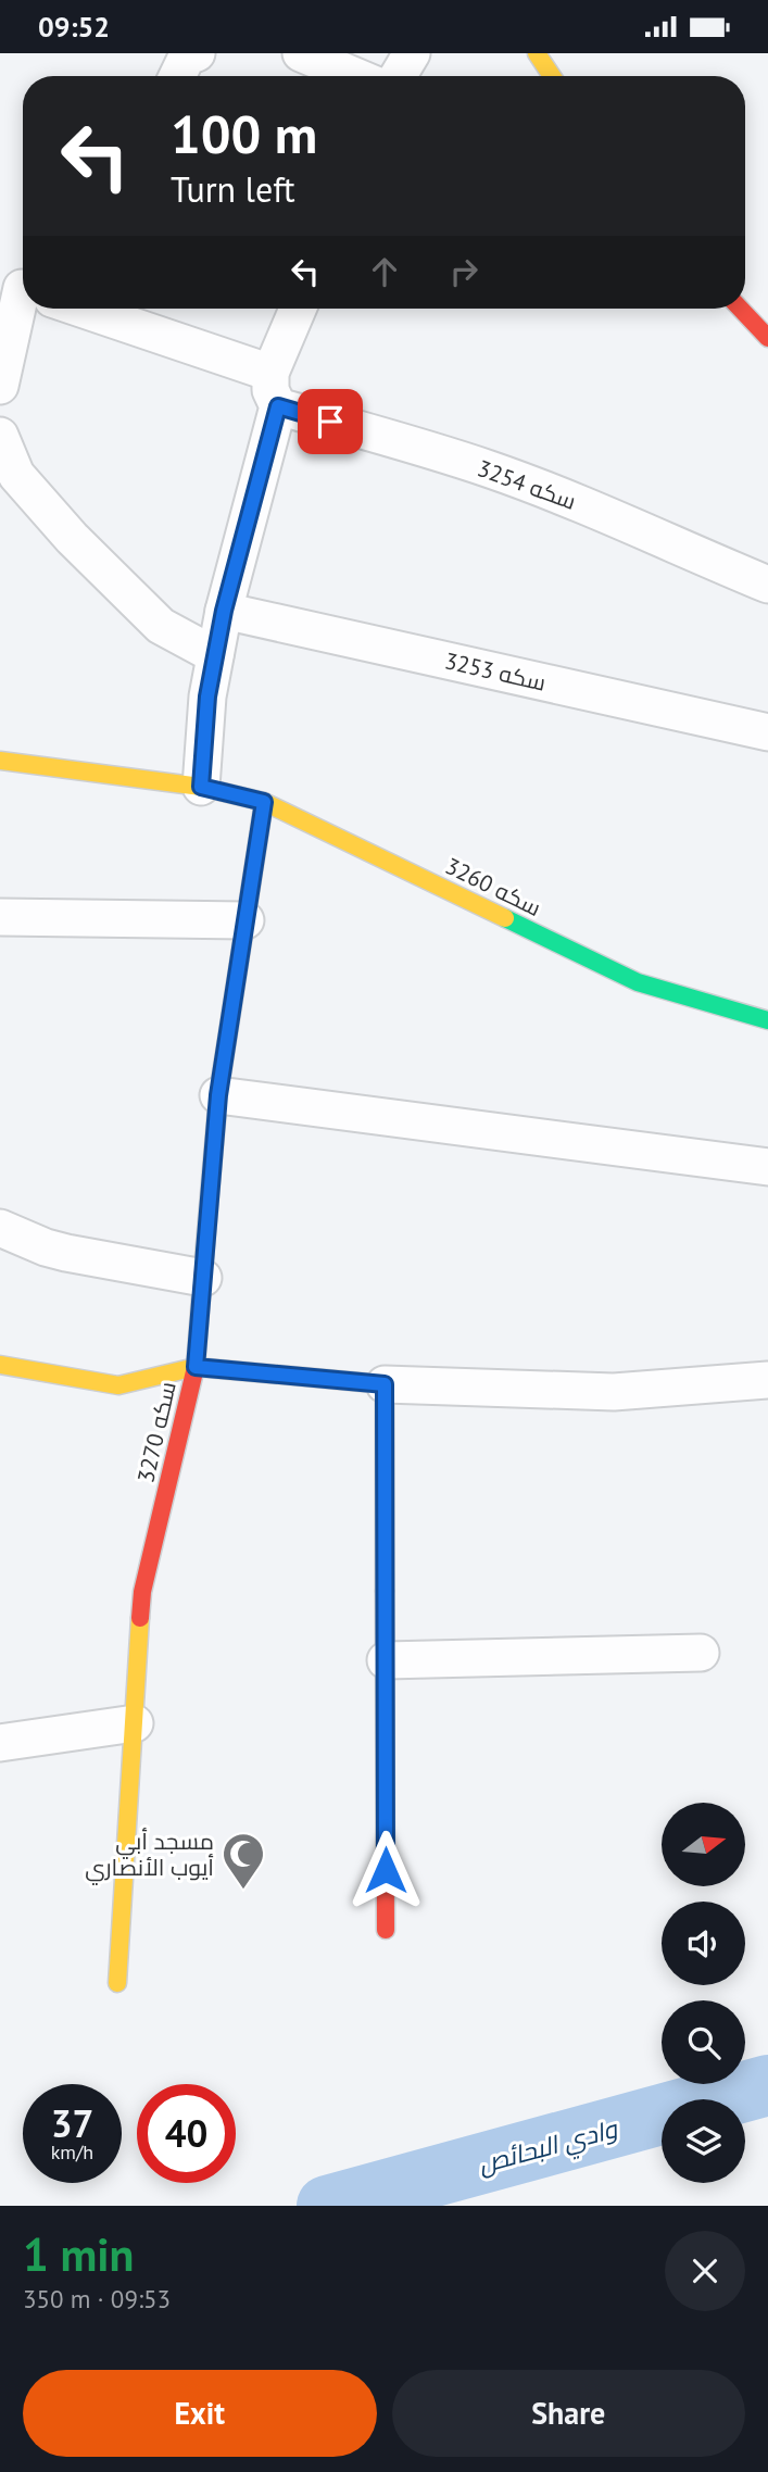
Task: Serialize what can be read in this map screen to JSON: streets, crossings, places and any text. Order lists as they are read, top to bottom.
{
  "streets": {
    "street": [
      "سكه 3254",
      "سكه 3253",
      "سكه 3260",
      "سكه 3270"
    ]
  },
  "crossings": [
    ["سكه 3260", "سكه 3270"]
  ],
  "water": ["وادي البحائص"],
  "places": {
    "mosque": ["مسجد أبي أيوب الأنصاري"]
  },
  "north": "right",
  "page": {
    "status": "09:52",
    "turn": ["100 m", "Turn left"],
    "speed": "37 km/h",
    "limit": "40",
    "heading": ["1 min", "350 m · 09:53"],
    "buttons": ["Exit", "Share"]
  }
}
